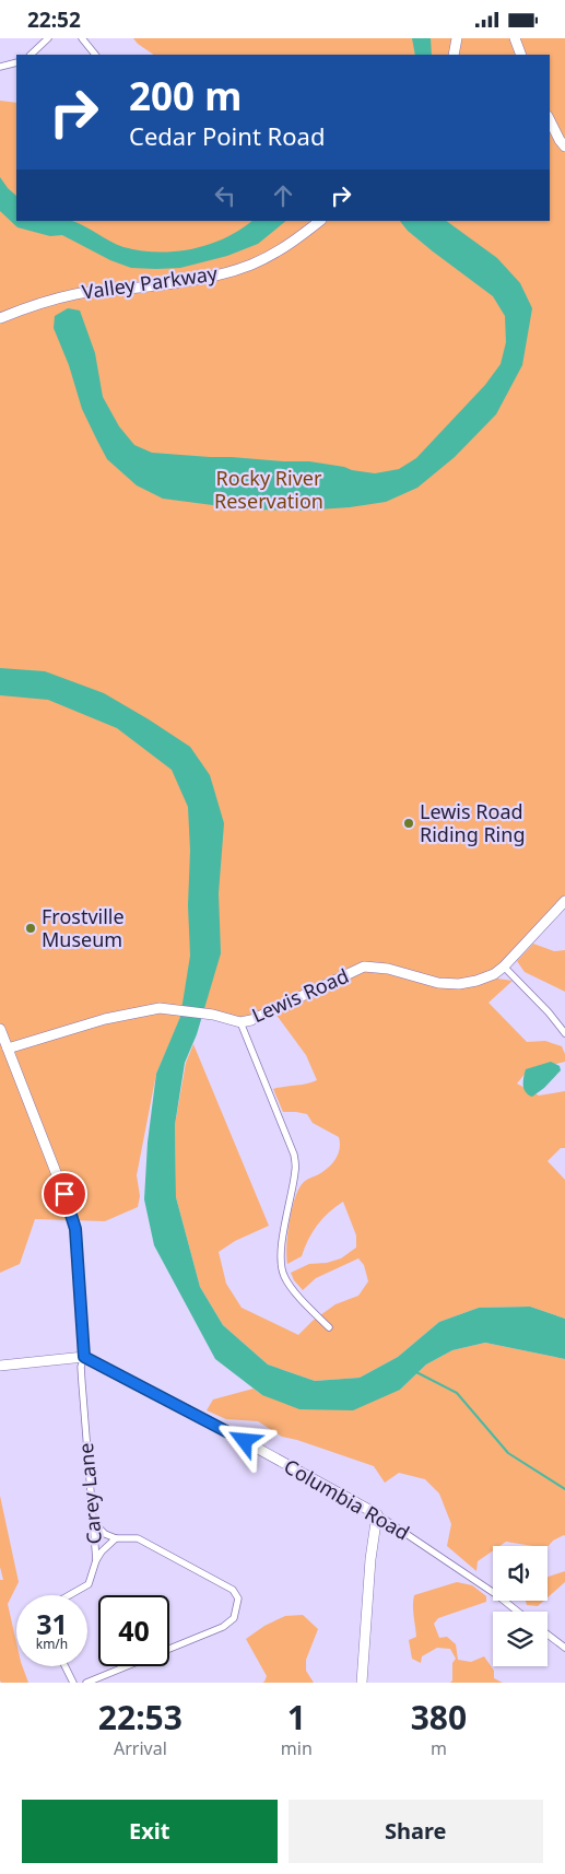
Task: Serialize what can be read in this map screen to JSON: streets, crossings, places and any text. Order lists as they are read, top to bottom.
{
  "streets": {
    "street": [
      "Valley Parkway",
      "Lewis Road",
      "Carey Lane",
      "Columbia Road"
    ]
  },
  "crossings": [
    ["Carey Lane", "Columbia Road"]
  ],
  "parks": ["Rocky River Reservation"],
  "places": ["Lewis Road Riding Ring", "Frostville Museum"],
  "page": {
    "status": "22:52",
    "turn": ["200 m", "Cedar Point Road"],
    "speed": "31 km/h",
    "limit": "40",
    "eta": [
      "22:53",
      "Arrival",
      "1",
      "min",
      "380",
      "m"
    ],
    "buttons": ["Exit", "Share"]
  }
}
